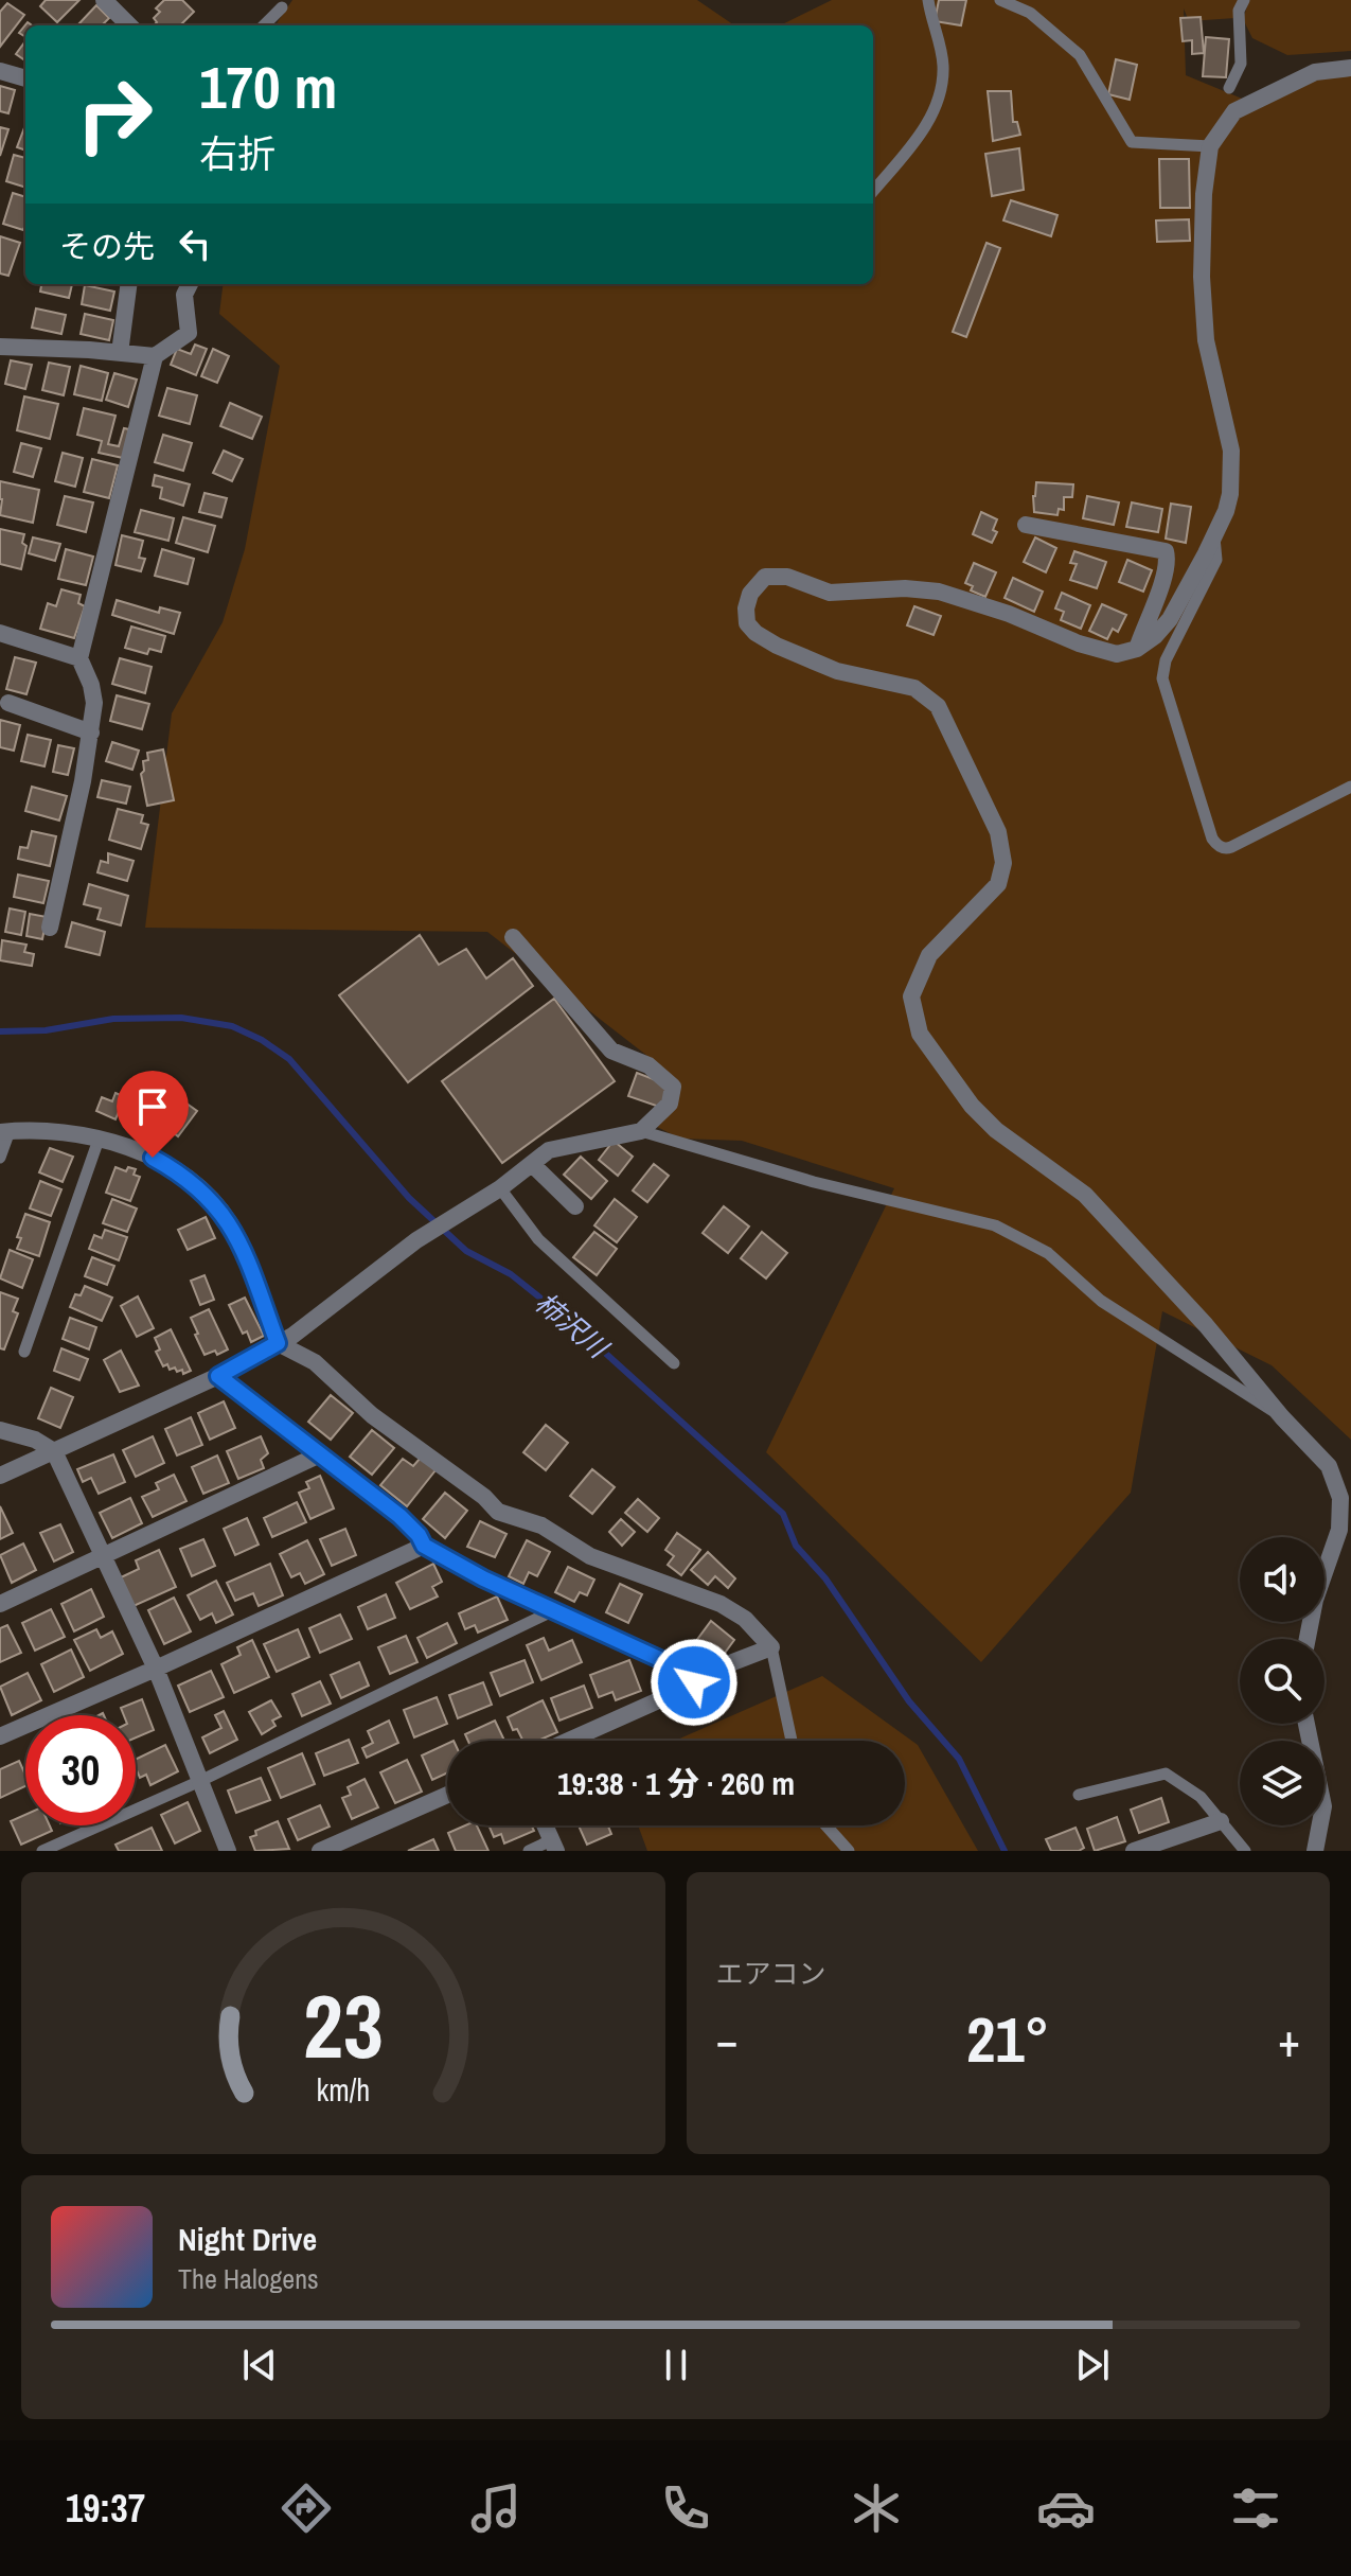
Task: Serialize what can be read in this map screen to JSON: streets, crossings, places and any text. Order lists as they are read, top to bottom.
{
  "water": ["柿沢川"],
  "page": {
    "turn": ["170 m", "右折"],
    "then": "その先",
    "limit": "30",
    "trip": "19:38 · 1 分 · 260 m",
    "tile": "エアコン",
    "heat": ["−", "21°", "+"],
    "song": ["Night Drive", "The Halogens"],
    "tabs": "19:37",
    "gauge": ["23", "km/h"]
  }
}
